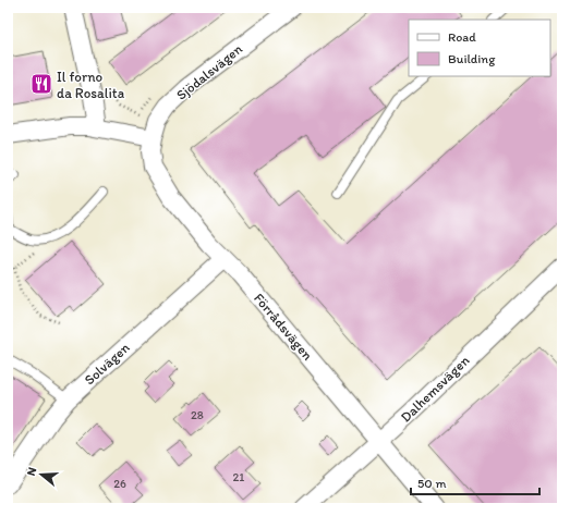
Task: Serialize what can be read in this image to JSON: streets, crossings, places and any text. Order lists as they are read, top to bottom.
{
  "streets": {
    "street": [
      "Sjödalsvägen",
      "Förrådsvägen",
      "Solvägen",
      "Dalhemsvägen"
    ]
  },
  "crossings": [
    ["Sjödalsvägen", "Förrådsvägen"],
    ["Förrådsvägen", "Solvägen"],
    ["Förrådsvägen", "Dalhemsvägen"]
  ],
  "places": {
    "restaurant": ["Il forno da Rosalita"]
  },
  "house_numbers": ["28", "21", "26"],
  "legend": ["Road", "Building"],
  "scale_bar": "50 m",
  "north": "left"
}
